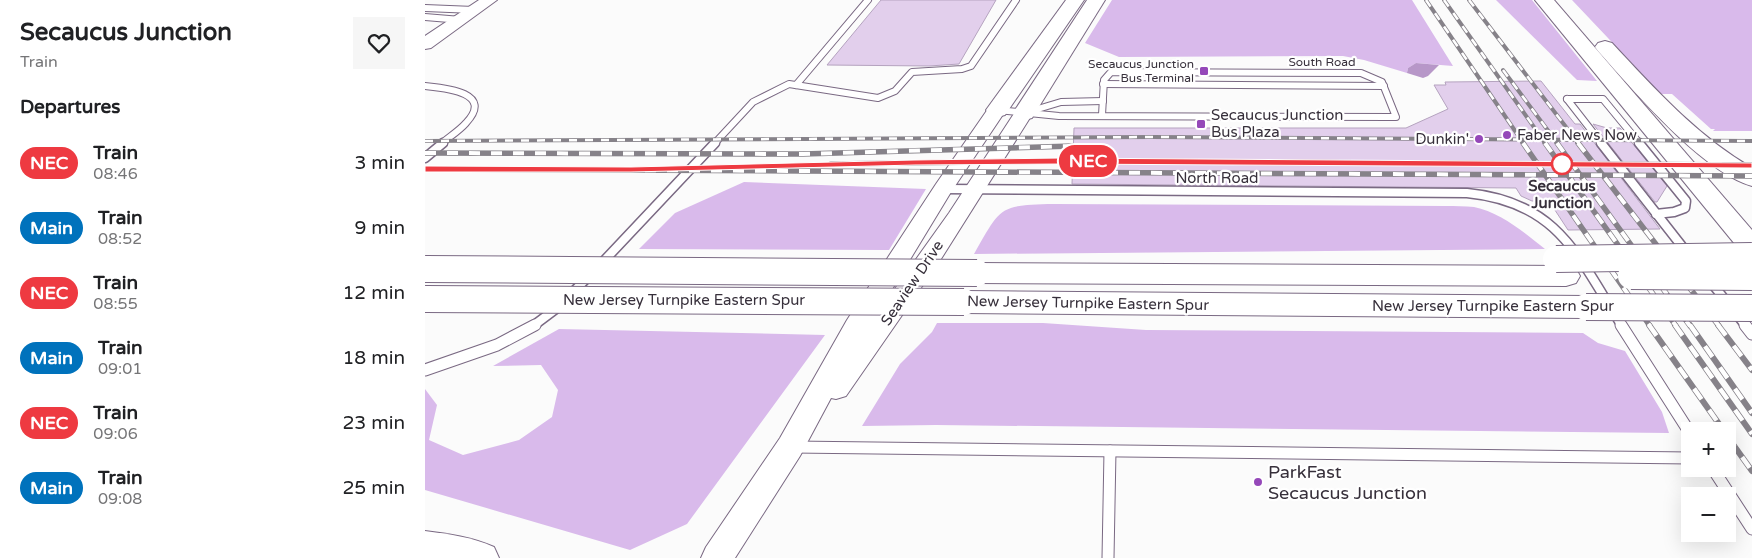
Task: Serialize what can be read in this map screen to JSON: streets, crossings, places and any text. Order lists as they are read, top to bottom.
{
  "streets": {
    "highway": ["New Jersey Turnpike Eastern Spur"],
    "main road": ["Seaview Drive"],
    "lane": ["South Road", "North Road"]
  },
  "crossings": [
    ["North Road", "Seaview Drive"]
  ],
  "places": {
    "transit": ["Secaucus Junction Bus Terminal", "Secaucus Junction Bus Plaza"],
    "other": [
      "Faber News Now",
      "Dunkin'",
      "Secaucus Junction",
      "ParkFast Secaucus Junction"
    ]
  },
  "page": {
    "heading": [
      ["Secaucus Junction", "Train"],
      "Departures"
    ],
    "on_map": "NEC",
    "list": [
      {
        "mark": "NEC",
        "name": "Train",
        "note": "08:46",
        "value": "3 min"
      },
      {
        "mark": "Main",
        "name": "Train",
        "note": "08:52",
        "value": "9 min"
      },
      {
        "mark": "NEC",
        "name": "Train",
        "note": "08:55",
        "value": "12 min"
      },
      {
        "mark": "Main",
        "name": "Train",
        "note": "09:01",
        "value": "18 min"
      },
      {
        "mark": "NEC",
        "name": "Train",
        "note": "09:06",
        "value": "23 min"
      },
      {
        "mark": "Main",
        "name": "Train",
        "note": "09:08",
        "value": "25 min"
      }
    ],
    "map_buttons": ["+", "−"]
  }
}
